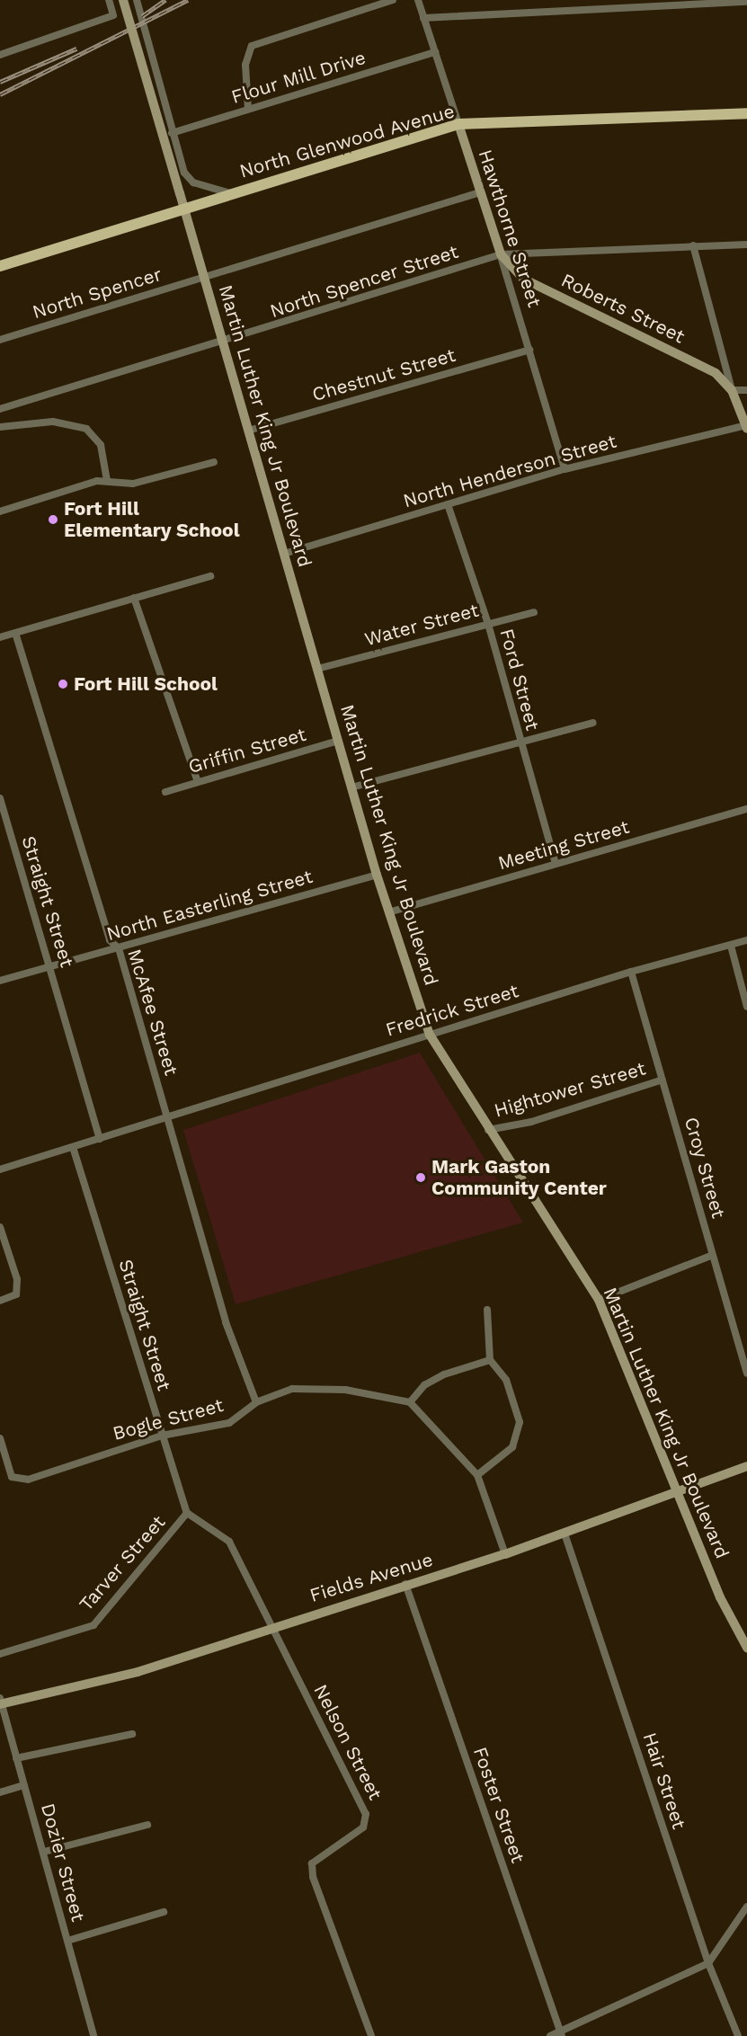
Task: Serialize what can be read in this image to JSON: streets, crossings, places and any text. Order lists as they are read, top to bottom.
{
  "streets": {
    "main road": ["North Glenwood Avenue"],
    "street": [
      "Flour Mill Drive",
      "Hawthorne Street",
      "North Spencer Street",
      "North Spencer",
      "Roberts Street",
      "Chestnut Street",
      "Martin Luther King Jr Boulevard",
      "North Henderson Street",
      "Water Street",
      "Ford Street",
      "Griffin Street",
      "Meeting Street",
      "Straight Street",
      "North Easterling Street",
      "Fredrick Street",
      "McAfee Street",
      "Hightower Street",
      "Croy Street",
      "Bogle Street",
      "Tarver Street",
      "Fields Avenue",
      "Nelson Street",
      "Hair Street",
      "Foster Street",
      "Dozier Street"
    ]
  },
  "crossings": [
    ["Flour Mill Drive", "Hawthorne Street"],
    ["North Glenwood Avenue", "Hawthorne Street"],
    ["North Glenwood Avenue", "Martin Luther King Jr Boulevard"],
    ["Hawthorne Street", "North Spencer Street"],
    ["Hawthorne Street", "North Spencer"],
    ["Hawthorne Street", "Roberts Street"],
    ["Hawthorne Street", "Chestnut Street"],
    ["Hawthorne Street", "North Henderson Street"],
    ["North Spencer Street", "Roberts Street"],
    ["North Spencer Street", "Martin Luther King Jr Boulevard"],
    ["North Spencer", "Martin Luther King Jr Boulevard"],
    ["Chestnut Street", "Martin Luther King Jr Boulevard"],
    ["Martin Luther King Jr Boulevard", "North Henderson Street"],
    ["Martin Luther King Jr Boulevard", "Water Street"],
    ["Martin Luther King Jr Boulevard", "Griffin Street"],
    ["Martin Luther King Jr Boulevard", "Meeting Street"],
    ["Martin Luther King Jr Boulevard", "North Easterling Street"],
    ["Martin Luther King Jr Boulevard", "Fredrick Street"],
    ["Martin Luther King Jr Boulevard", "Hightower Street"],
    ["Martin Luther King Jr Boulevard", "Fields Avenue"],
    ["North Henderson Street", "Ford Street"],
    ["Water Street", "Ford Street"],
    ["Ford Street", "Meeting Street"],
    ["Straight Street", "North Easterling Street"],
    ["Straight Street", "Fredrick Street"],
    ["Straight Street", "Bogle Street"],
    ["Straight Street", "Tarver Street"],
    ["North Easterling Street", "McAfee Street"],
    ["Fredrick Street", "McAfee Street"],
    ["Fredrick Street", "Croy Street"],
    ["McAfee Street", "Bogle Street"],
    ["Hightower Street", "Croy Street"],
    ["Tarver Street", "Fields Avenue"],
    ["Tarver Street", "Nelson Street"],
    ["Fields Avenue", "Nelson Street"],
    ["Fields Avenue", "Hair Street"],
    ["Fields Avenue", "Foster Street"],
    ["Fields Avenue", "Dozier Street"]
  ],
  "places": ["Fort Hill Elementary School", "Fort Hill School", "Mark Gaston Community Center"]
}
